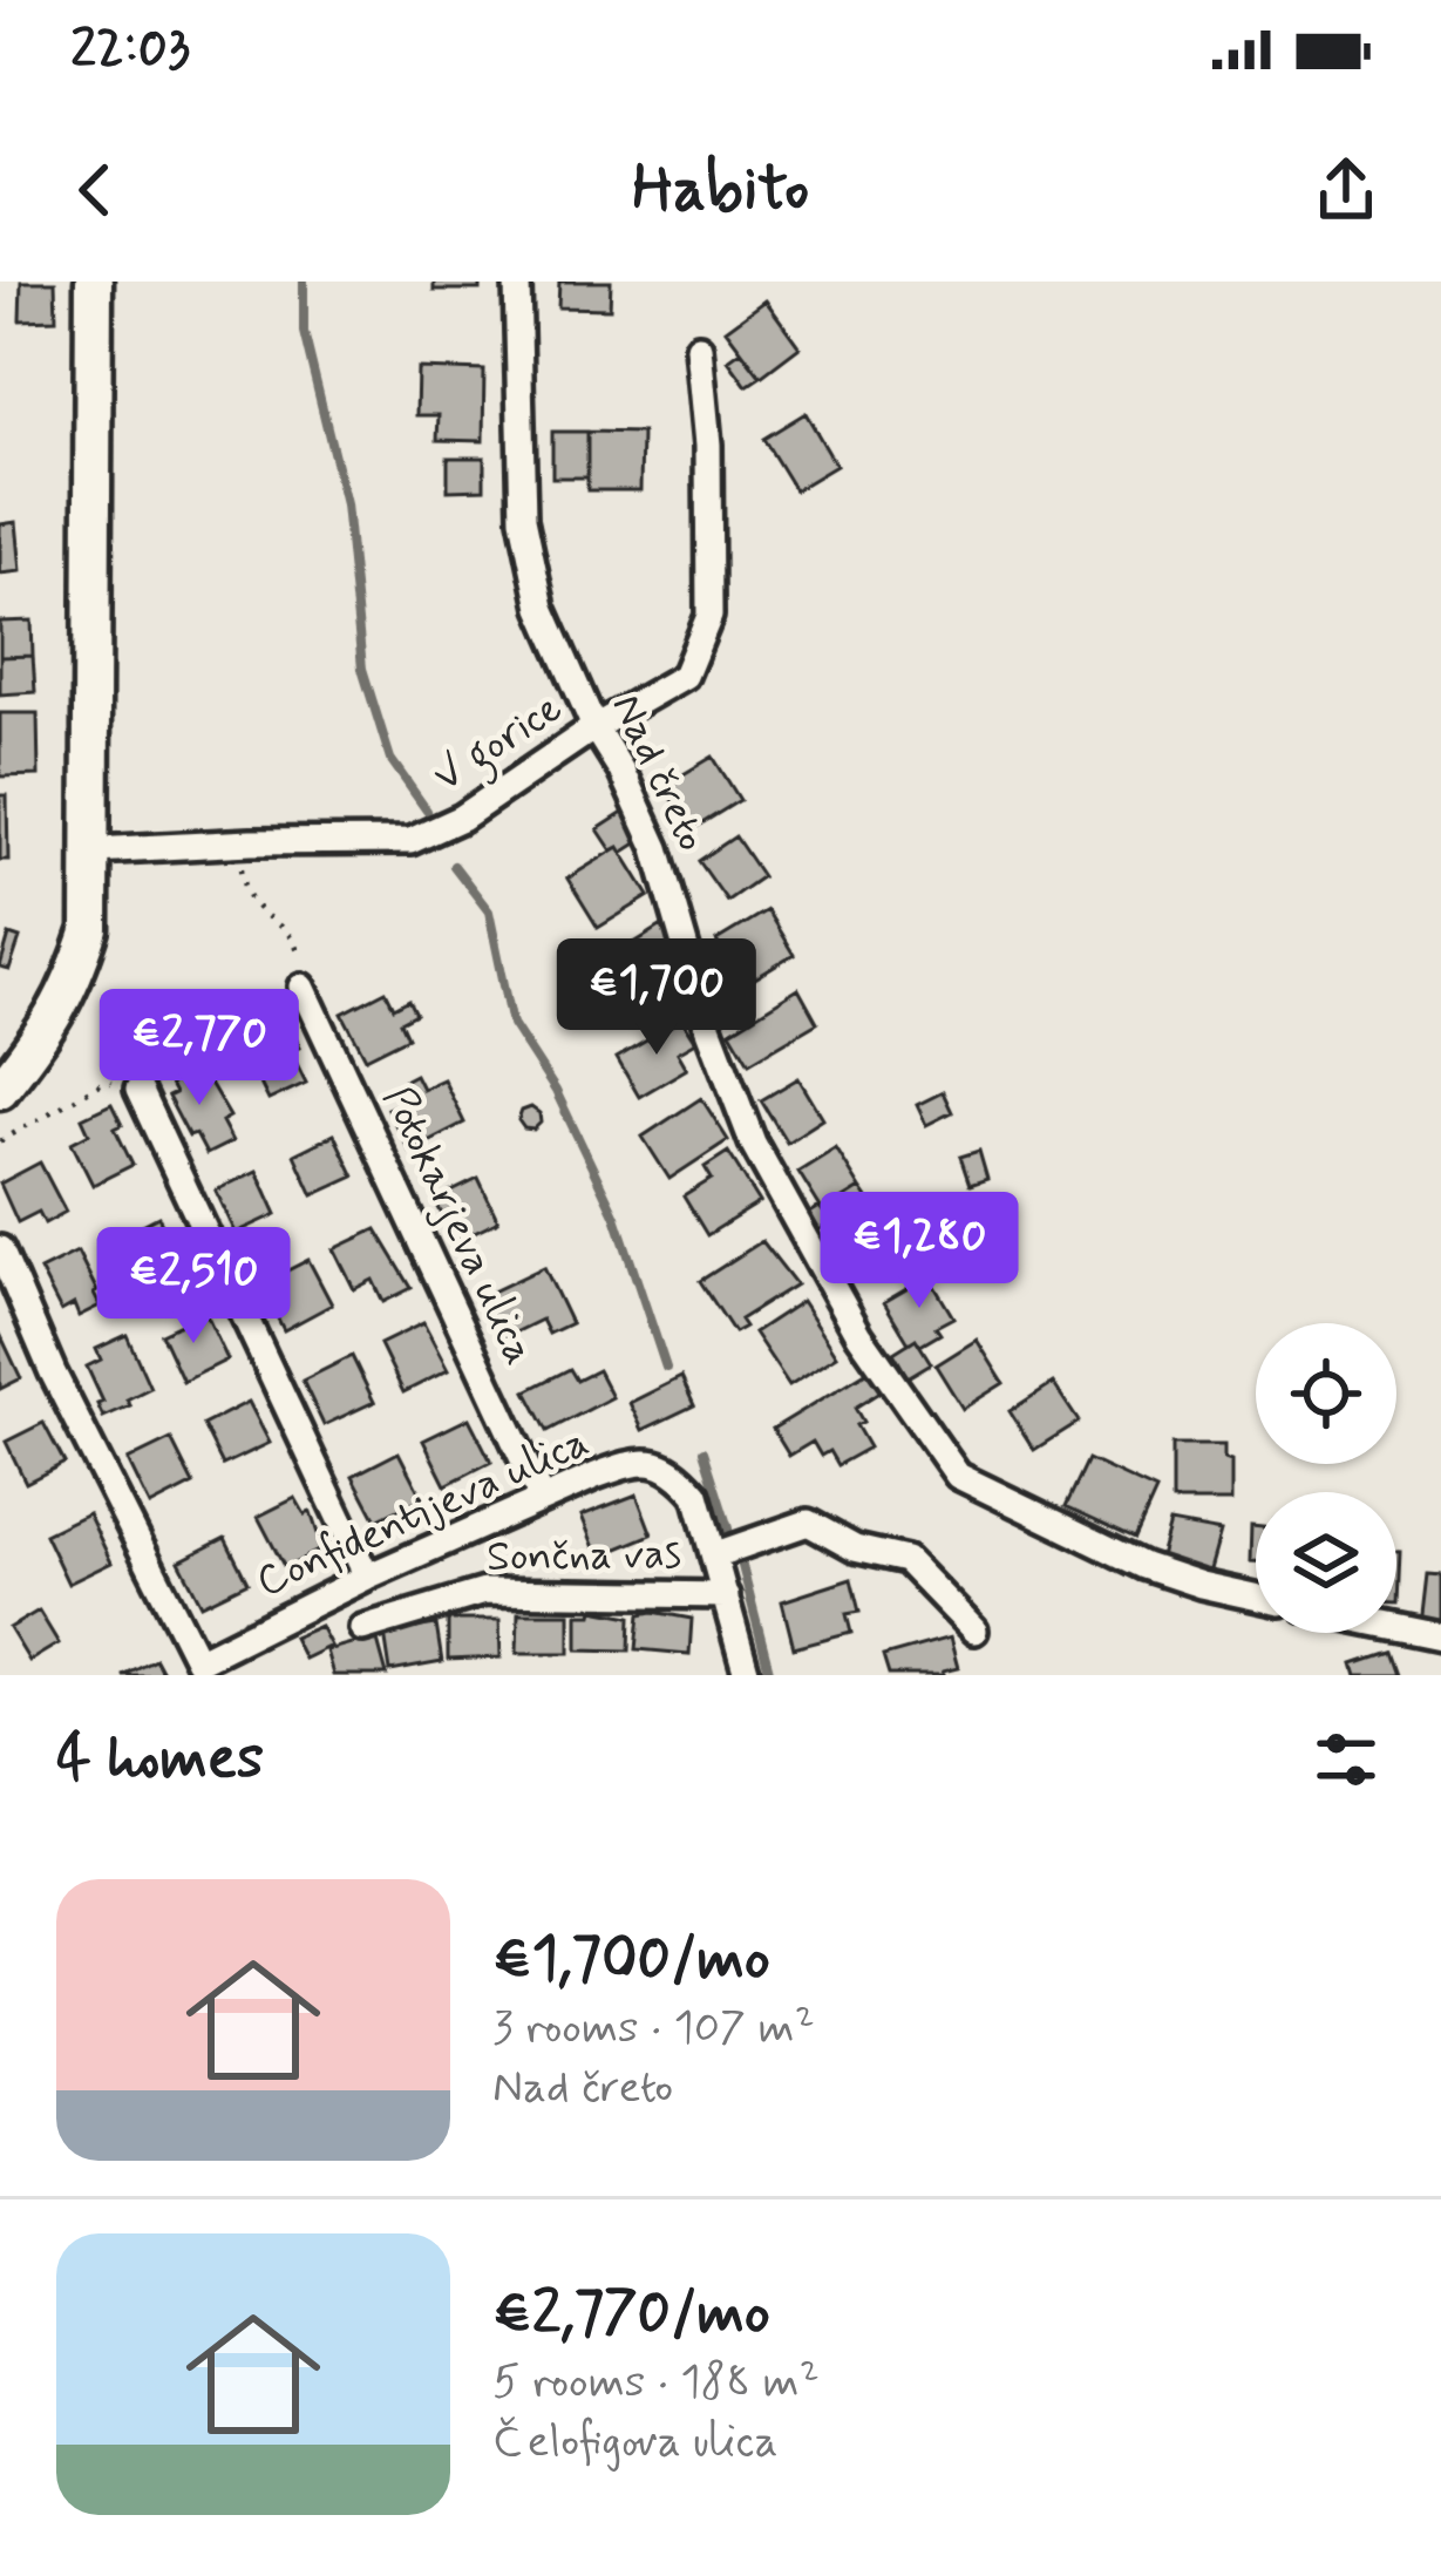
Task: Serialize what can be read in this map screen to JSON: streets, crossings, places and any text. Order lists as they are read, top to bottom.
{
  "streets": {
    "street": [
      "V gorice",
      "Nad čreto",
      "Potokarjeva ulica",
      "Confidentijeva ulica",
      "Sončna vas"
    ]
  },
  "crossings": [
    ["V gorice", "Nad čreto"],
    ["Potokarjeva ulica", "Confidentijeva ulica"],
    ["Confidentijeva ulica", "Sončna vas"]
  ],
  "page": {
    "status": "22:03",
    "header": "Habito",
    "price": [
      "€1,700",
      "€2,770",
      "€1,280",
      "€2,510"
    ],
    "heading": "4 homes",
    "list": [
      {
        "name": "€1,700/mo",
        "note": "3 rooms · 107 m² · Nad čreto"
      },
      {
        "name": "€2,770/mo",
        "note": "5 rooms · 188 m² · Čelofigova ulica"
      }
    ]
  }
}
